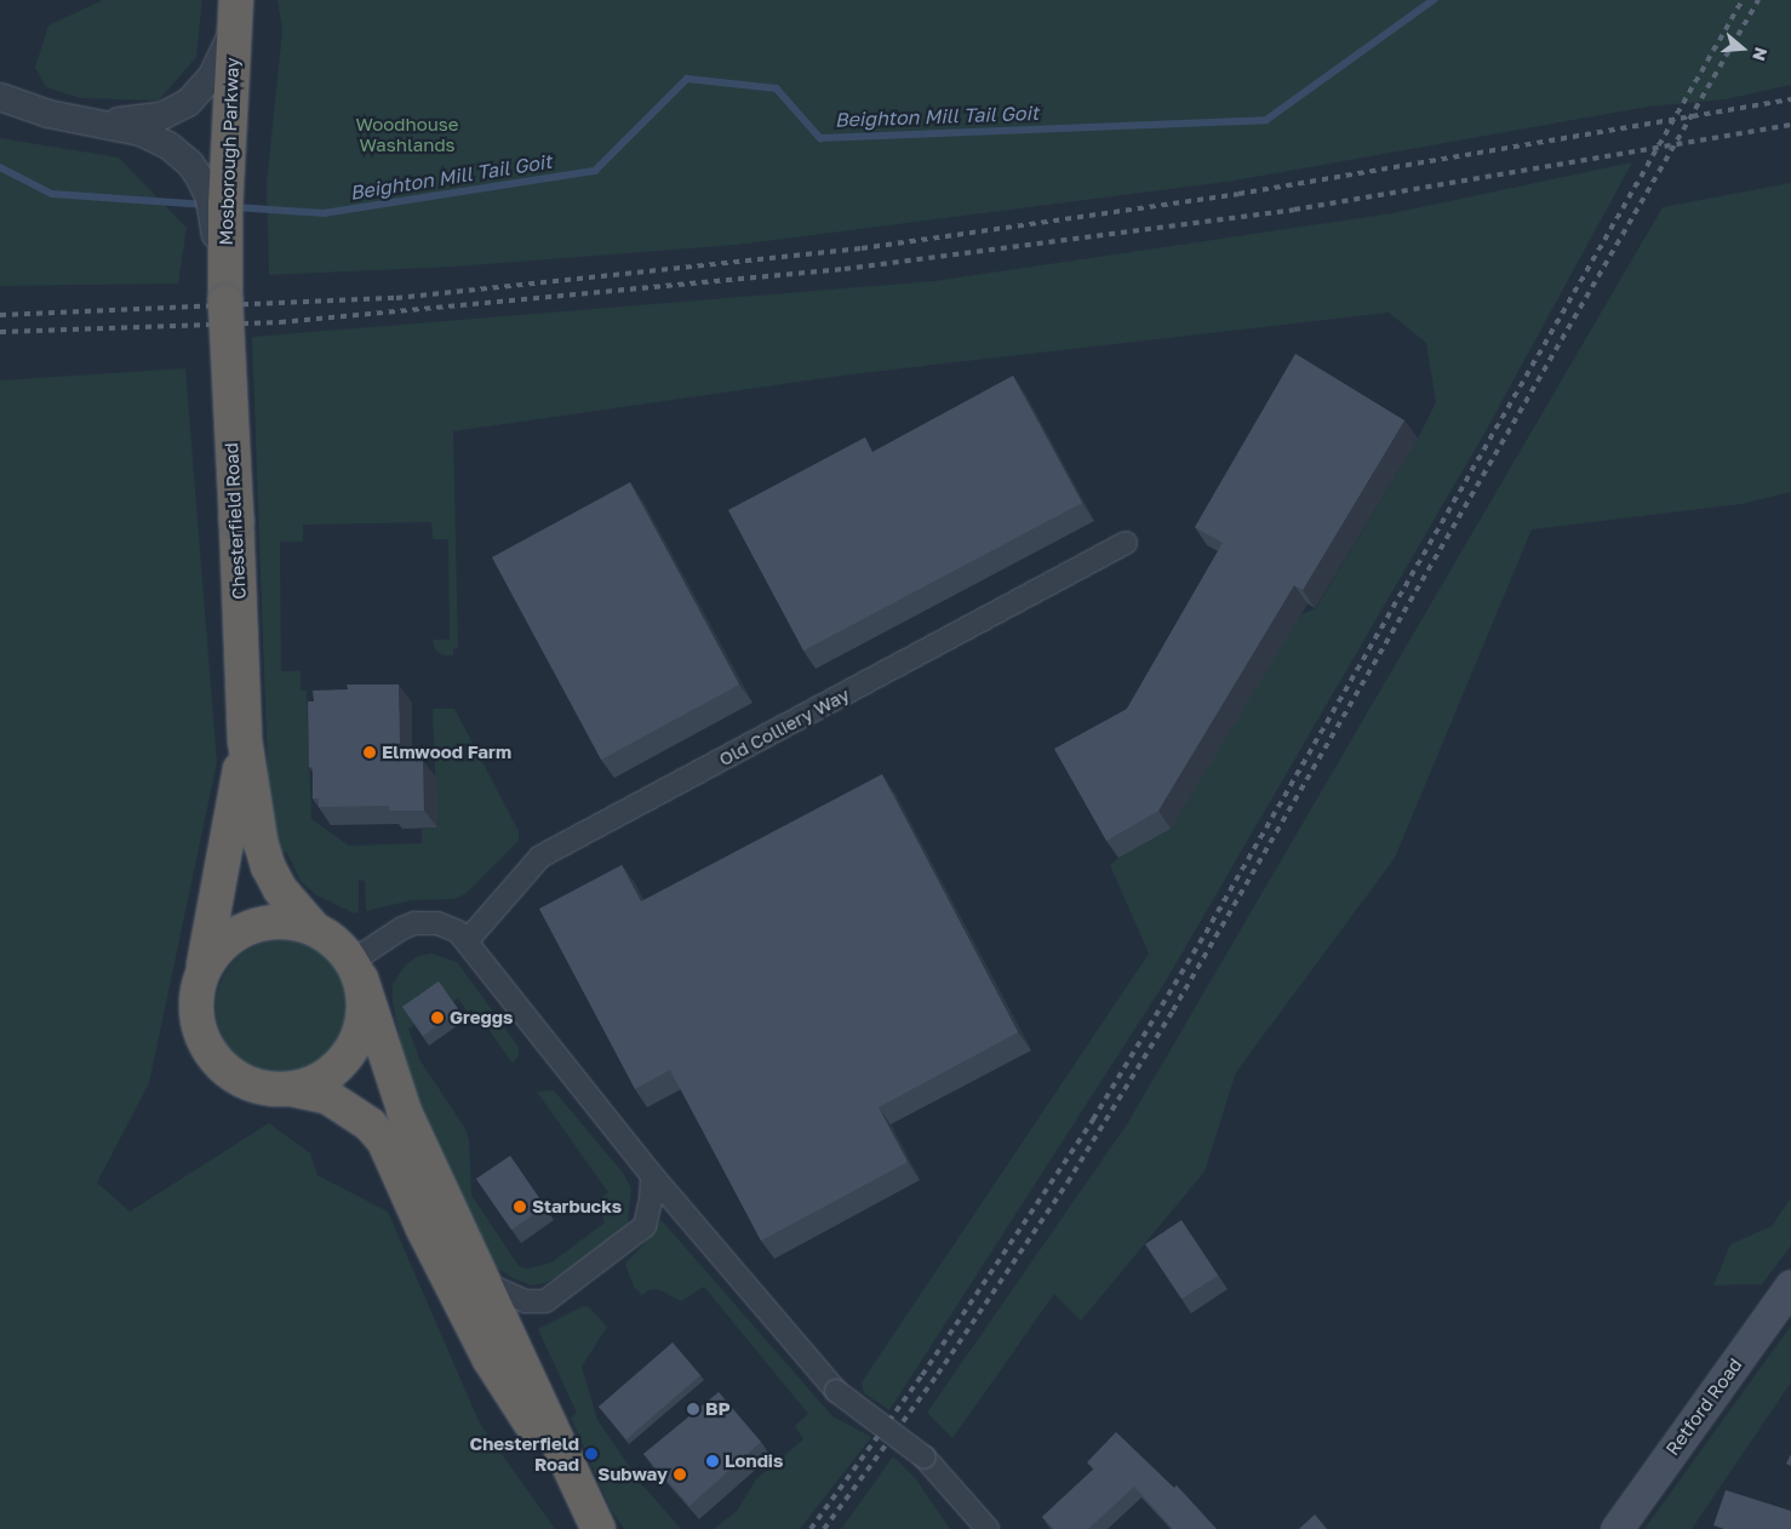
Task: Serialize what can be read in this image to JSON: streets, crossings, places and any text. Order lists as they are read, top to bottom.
{
  "streets": {
    "highway": ["Mosborough Parkway", "Chesterfield Road"],
    "main road": ["Retford Road"],
    "street": ["Old Colliery Way"]
  },
  "crossings": [
    ["Mosborough Parkway", "Chesterfield Road"]
  ],
  "water": ["Beighton Mill Tail Goit"],
  "parks": ["Woodhouse Washlands"],
  "places": [
    "Elmwood Farm",
    "Greggs",
    "Starbucks",
    "BP",
    "Chesterfield Road",
    "Londis",
    "Subway"
  ],
  "north": "right"
}
